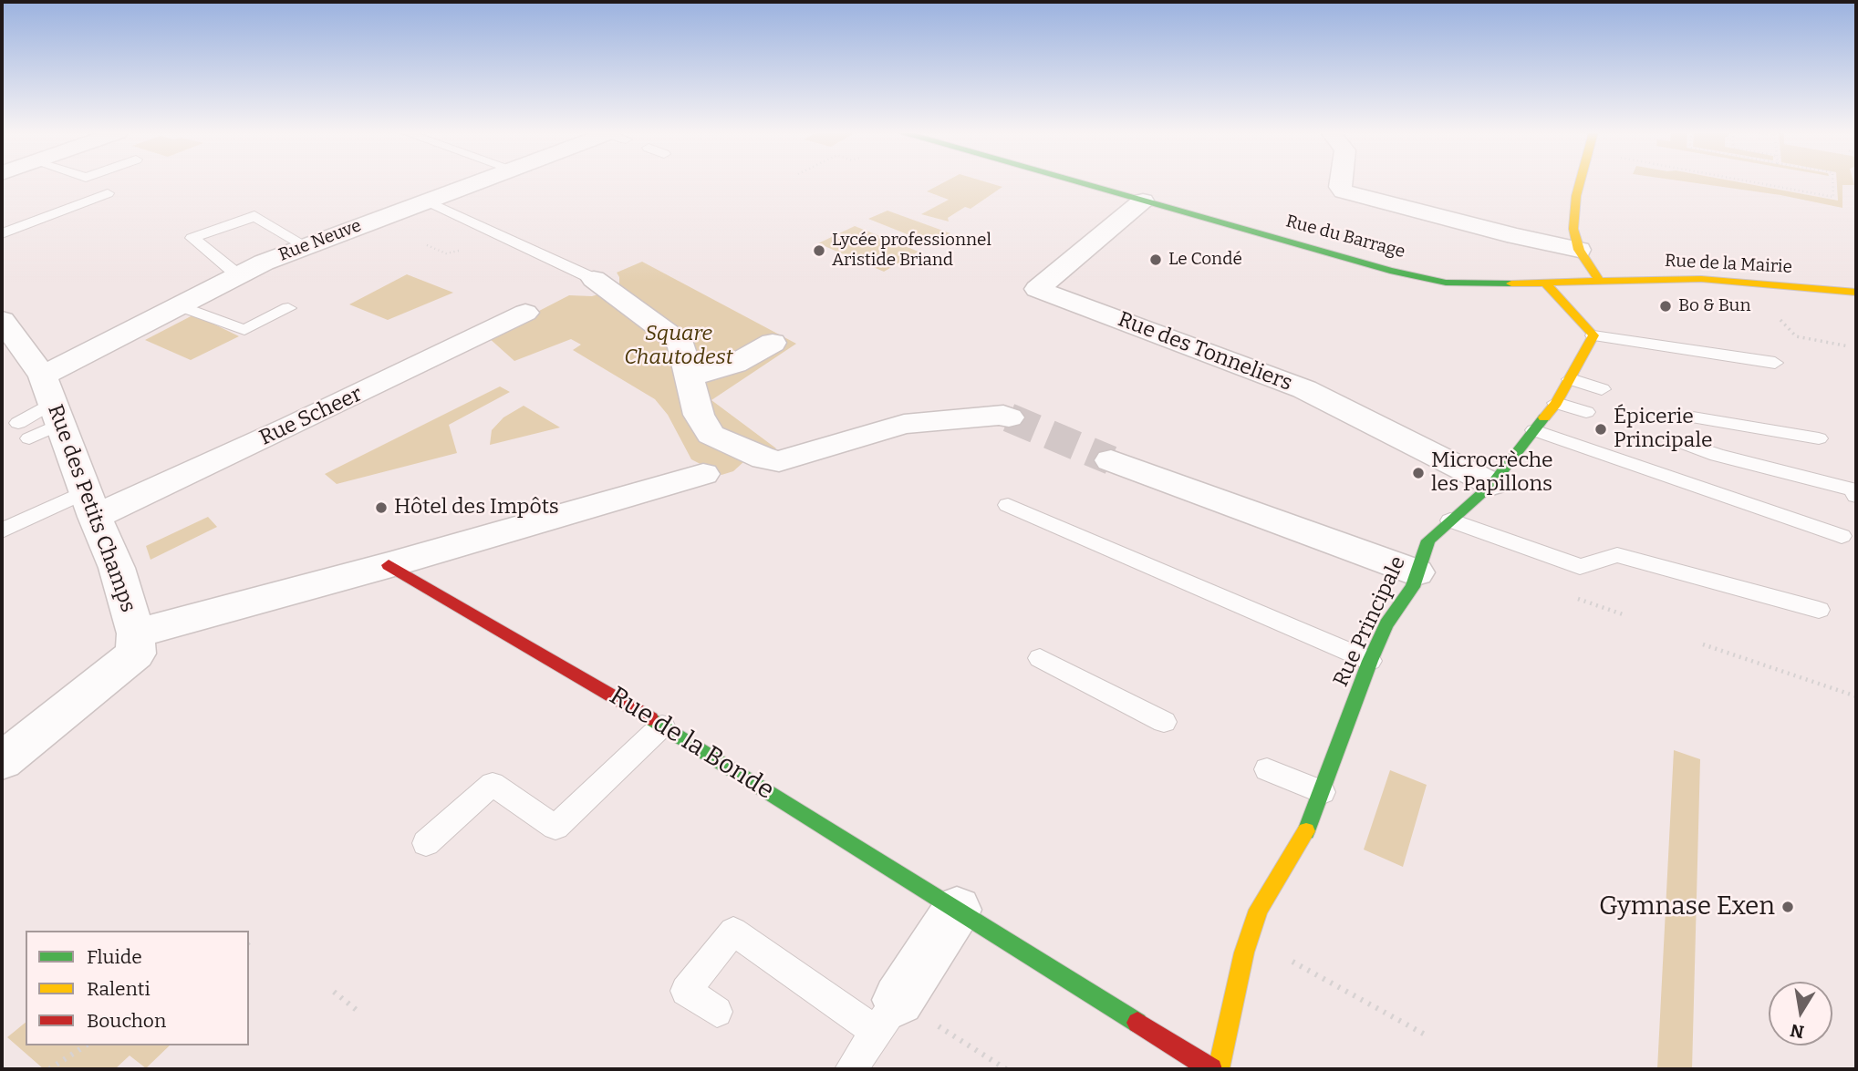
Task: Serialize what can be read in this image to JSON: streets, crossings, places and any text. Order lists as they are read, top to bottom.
{
  "streets": {
    "street": [
      "Rue du Barrage",
      "Rue Neuve",
      "Rue de la Mairie",
      "Rue des Tonneliers",
      "Rue Scheer",
      "Rue des Petits Champs",
      "Rue Principale",
      "Rue de la Bonde"
    ]
  },
  "crossings": [
    ["Rue du Barrage", "Rue de la Mairie"],
    ["Rue du Barrage", "Rue des Tonneliers"],
    ["Rue Neuve", "Rue des Petits Champs"],
    ["Rue des Tonneliers", "Rue Principale"],
    ["Rue Scheer", "Rue des Petits Champs"]
  ],
  "parks": ["Square Chautodest"],
  "places": [
    "Lycée professionnel Aristide Briand",
    "Le Condé",
    "Bo & Bun",
    "Épicerie Principale",
    "Microcrèche les Papillons",
    "Hôtel des Impôts",
    "Gymnase Exen"
  ],
  "legend": ["Fluide", "Ralenti", "Bouchon"],
  "north": "bottom"
}
